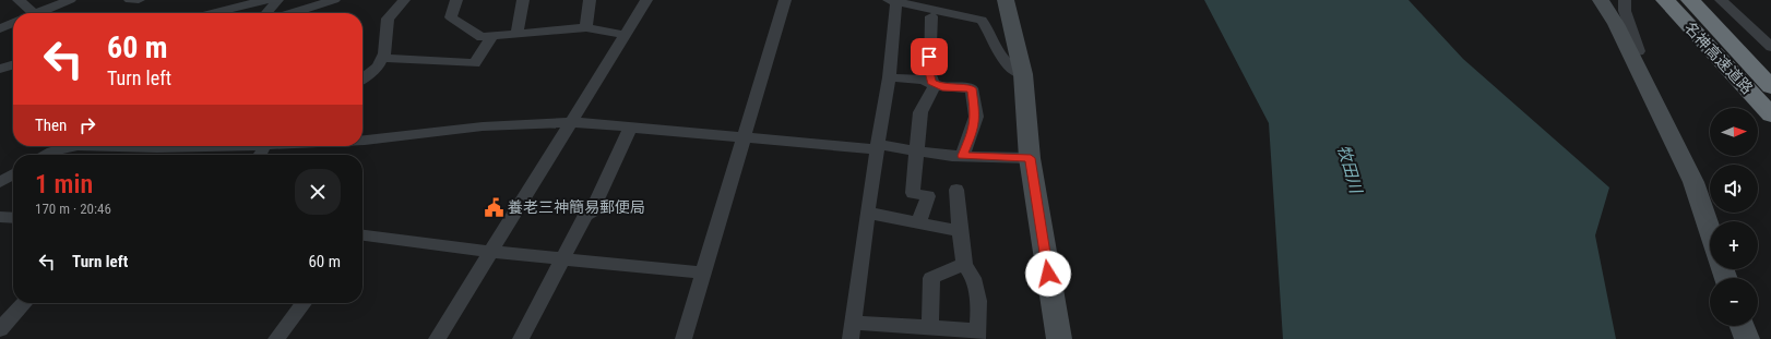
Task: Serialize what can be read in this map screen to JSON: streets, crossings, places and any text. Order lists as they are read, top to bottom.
{
  "streets": {
    "highway": ["名神高速道路"]
  },
  "water": ["牧田川"],
  "places": {
    "public building": ["養老三神簡易郵便局"]
  },
  "north": "right",
  "page": {
    "turn": ["60 m", "Turn left"],
    "then": "Then",
    "map_buttons": ["+", "−"],
    "heading": ["1 min", "170 m · 20:46"],
    "list": [
      {
        "name": "Turn left",
        "value": "60 m"
      }
    ]
  }
}
